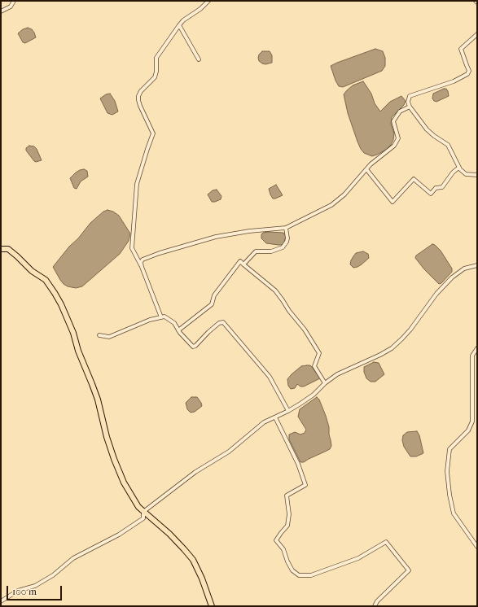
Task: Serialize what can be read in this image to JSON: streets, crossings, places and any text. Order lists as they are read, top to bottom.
{
  "scale_bar": "100 m"
}
